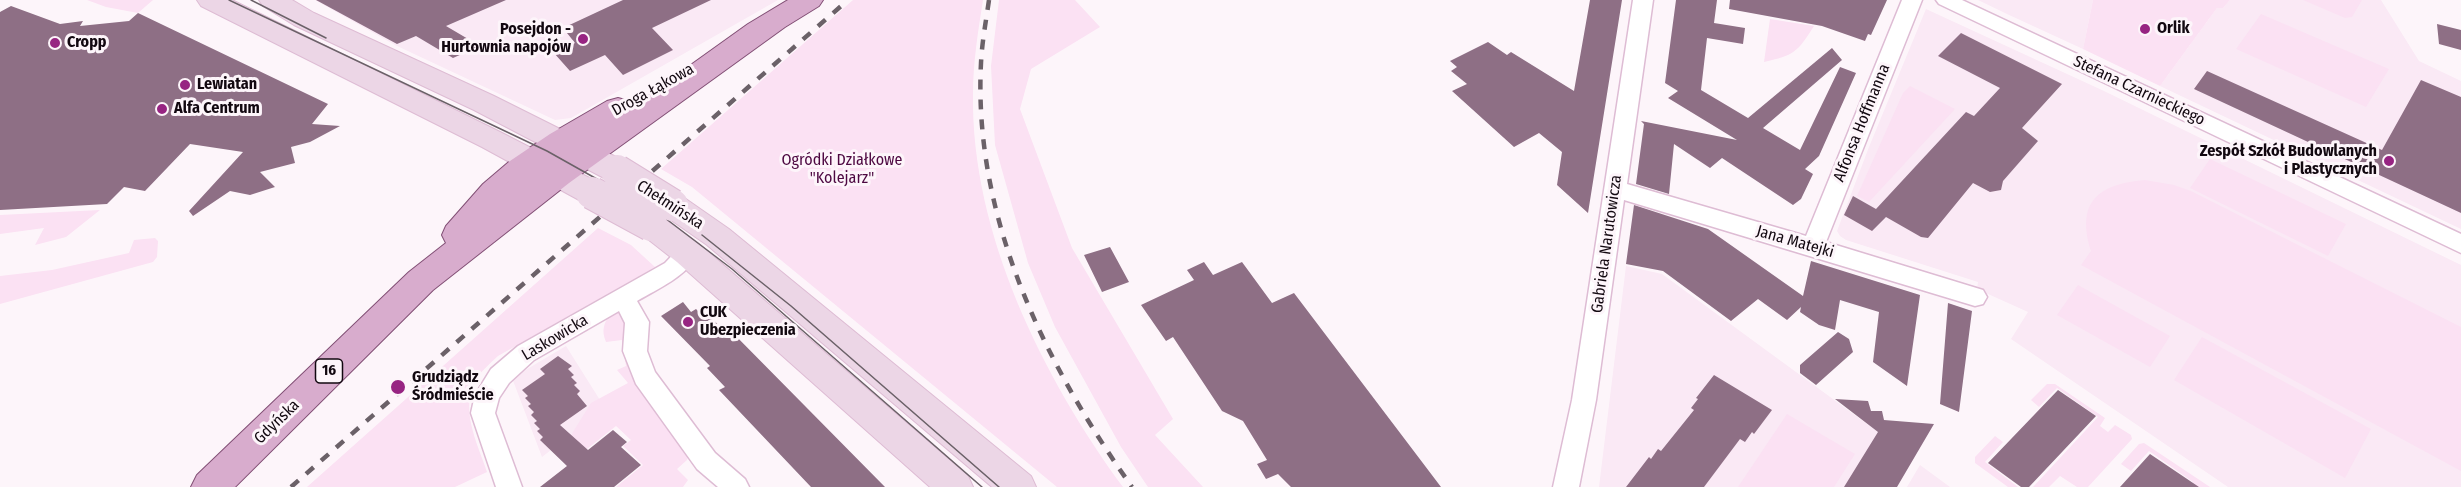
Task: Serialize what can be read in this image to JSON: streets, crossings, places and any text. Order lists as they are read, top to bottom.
{
  "streets": {
    "main road": [
      "Droga Łąkowa",
      "Chełmińska",
      "16",
      "Gdyńska"
    ],
    "street": [
      "Stefana Czarnieckiego",
      "Alfonsa Hoffmanna",
      "Jana Matejki",
      "Gabriela Narutowicza",
      "Laskowicka"
    ]
  },
  "crossings": [
    ["Droga Łąkowa", "Chełmińska"],
    ["Droga Łąkowa", "Gdyńska"],
    ["Alfonsa Hoffmanna", "Jana Matejki"],
    ["Chełmińska", "Laskowicka"],
    ["Chełmińska", "Gdyńska"],
    ["Jana Matejki", "Gabriela Narutowicza"]
  ],
  "parks": ["Ogródki Działkowe \"Kolejarz\""],
  "places": [
    "Orlik",
    "Posejdon - Hurtownia napojów",
    "Cropp",
    "Lewiatan",
    "Alfa Centrum",
    "Zespół Szkół Budowlanych i Plastycznych",
    "CUK Ubezpieczenia",
    "Grudziądz Śródmieście"
  ]
}
